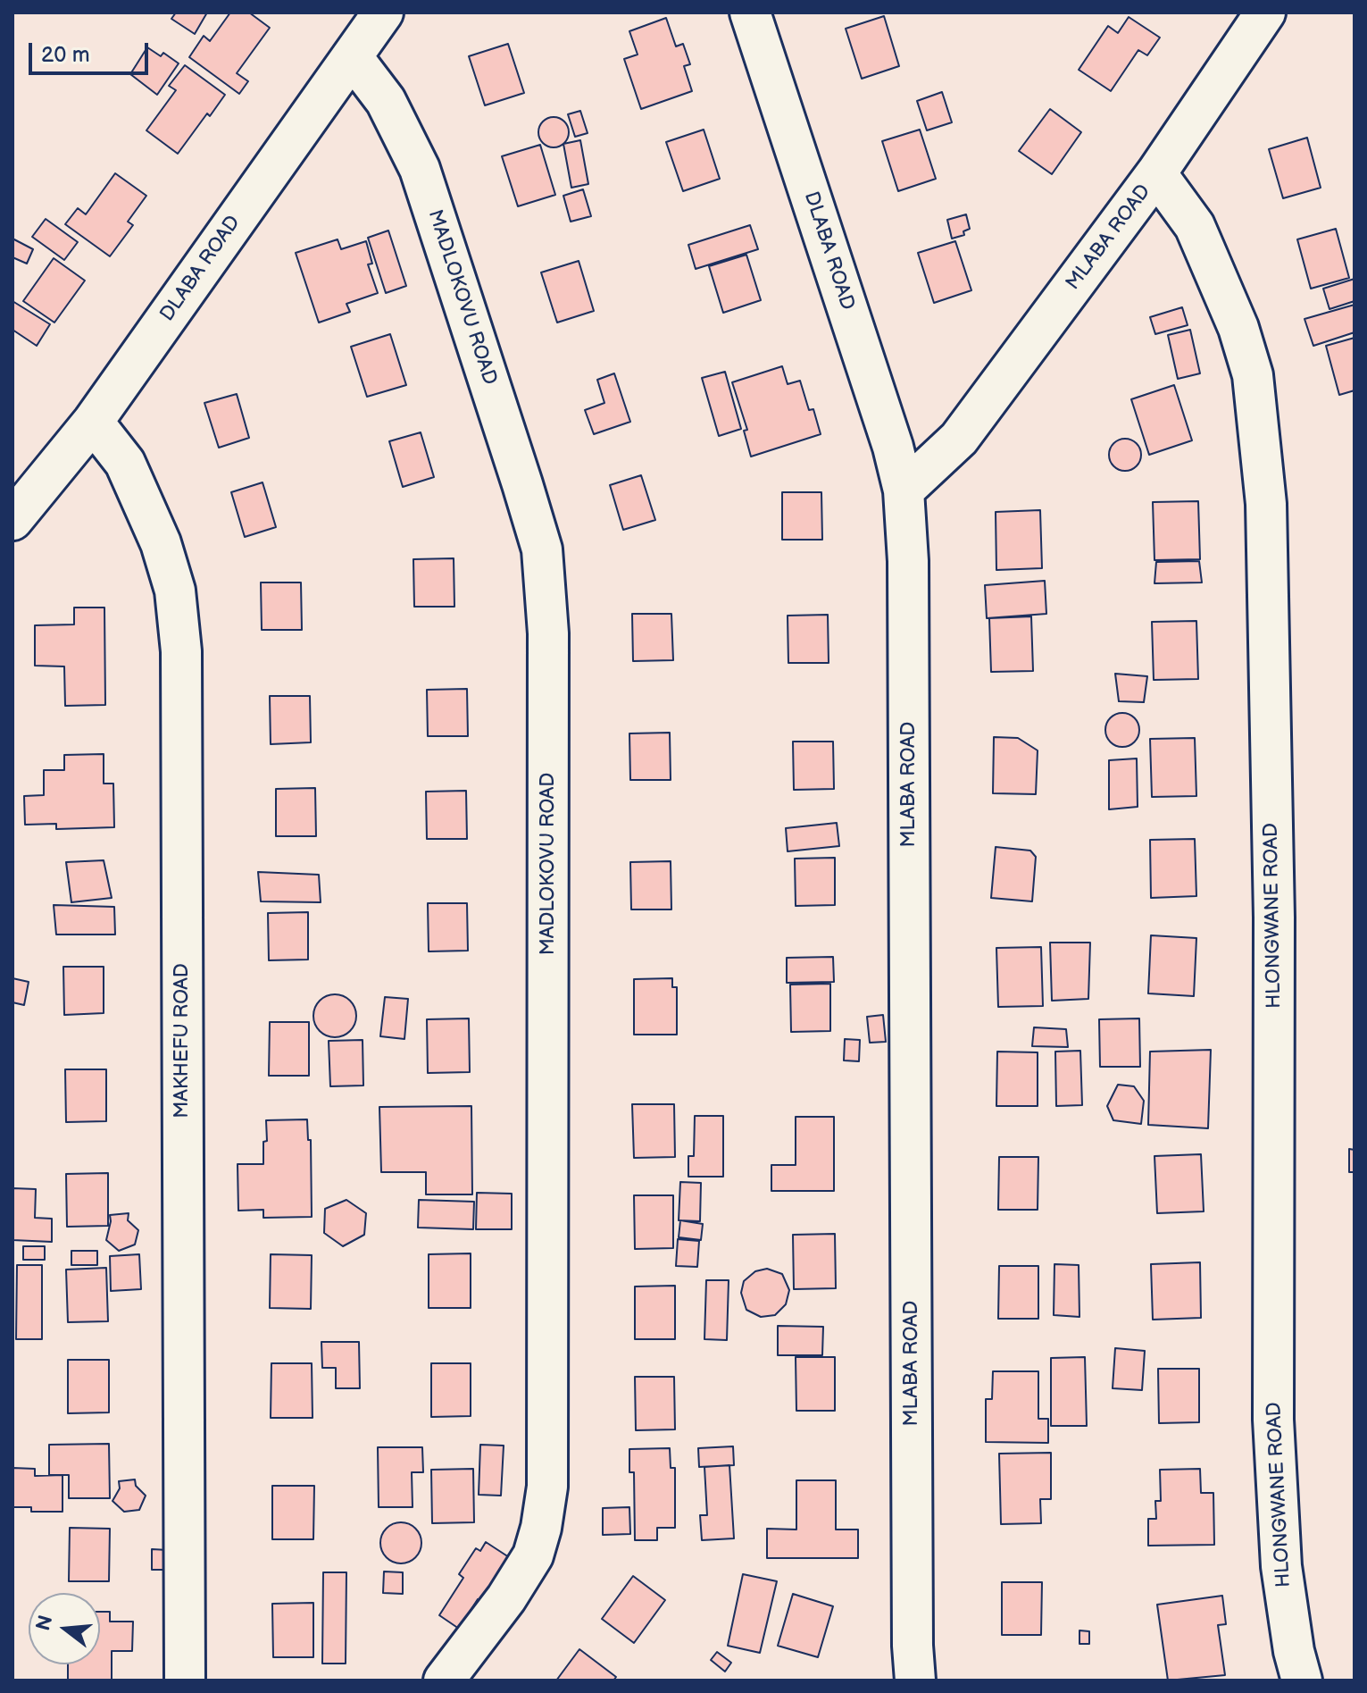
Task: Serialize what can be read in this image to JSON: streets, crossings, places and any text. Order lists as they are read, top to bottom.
{
  "streets": {
    "street": [
      "MLABA ROAD",
      "DLABA ROAD",
      "MADLOKOVU ROAD",
      "HLONGWANE ROAD",
      "MAKHEFU ROAD"
    ]
  },
  "crossings": [
    ["MLABA ROAD", "DLABA ROAD"],
    ["MLABA ROAD", "HLONGWANE ROAD"],
    ["DLABA ROAD", "MADLOKOVU ROAD"],
    ["DLABA ROAD", "MAKHEFU ROAD"]
  ],
  "scale_bar": "20 m",
  "north": "left"
}
